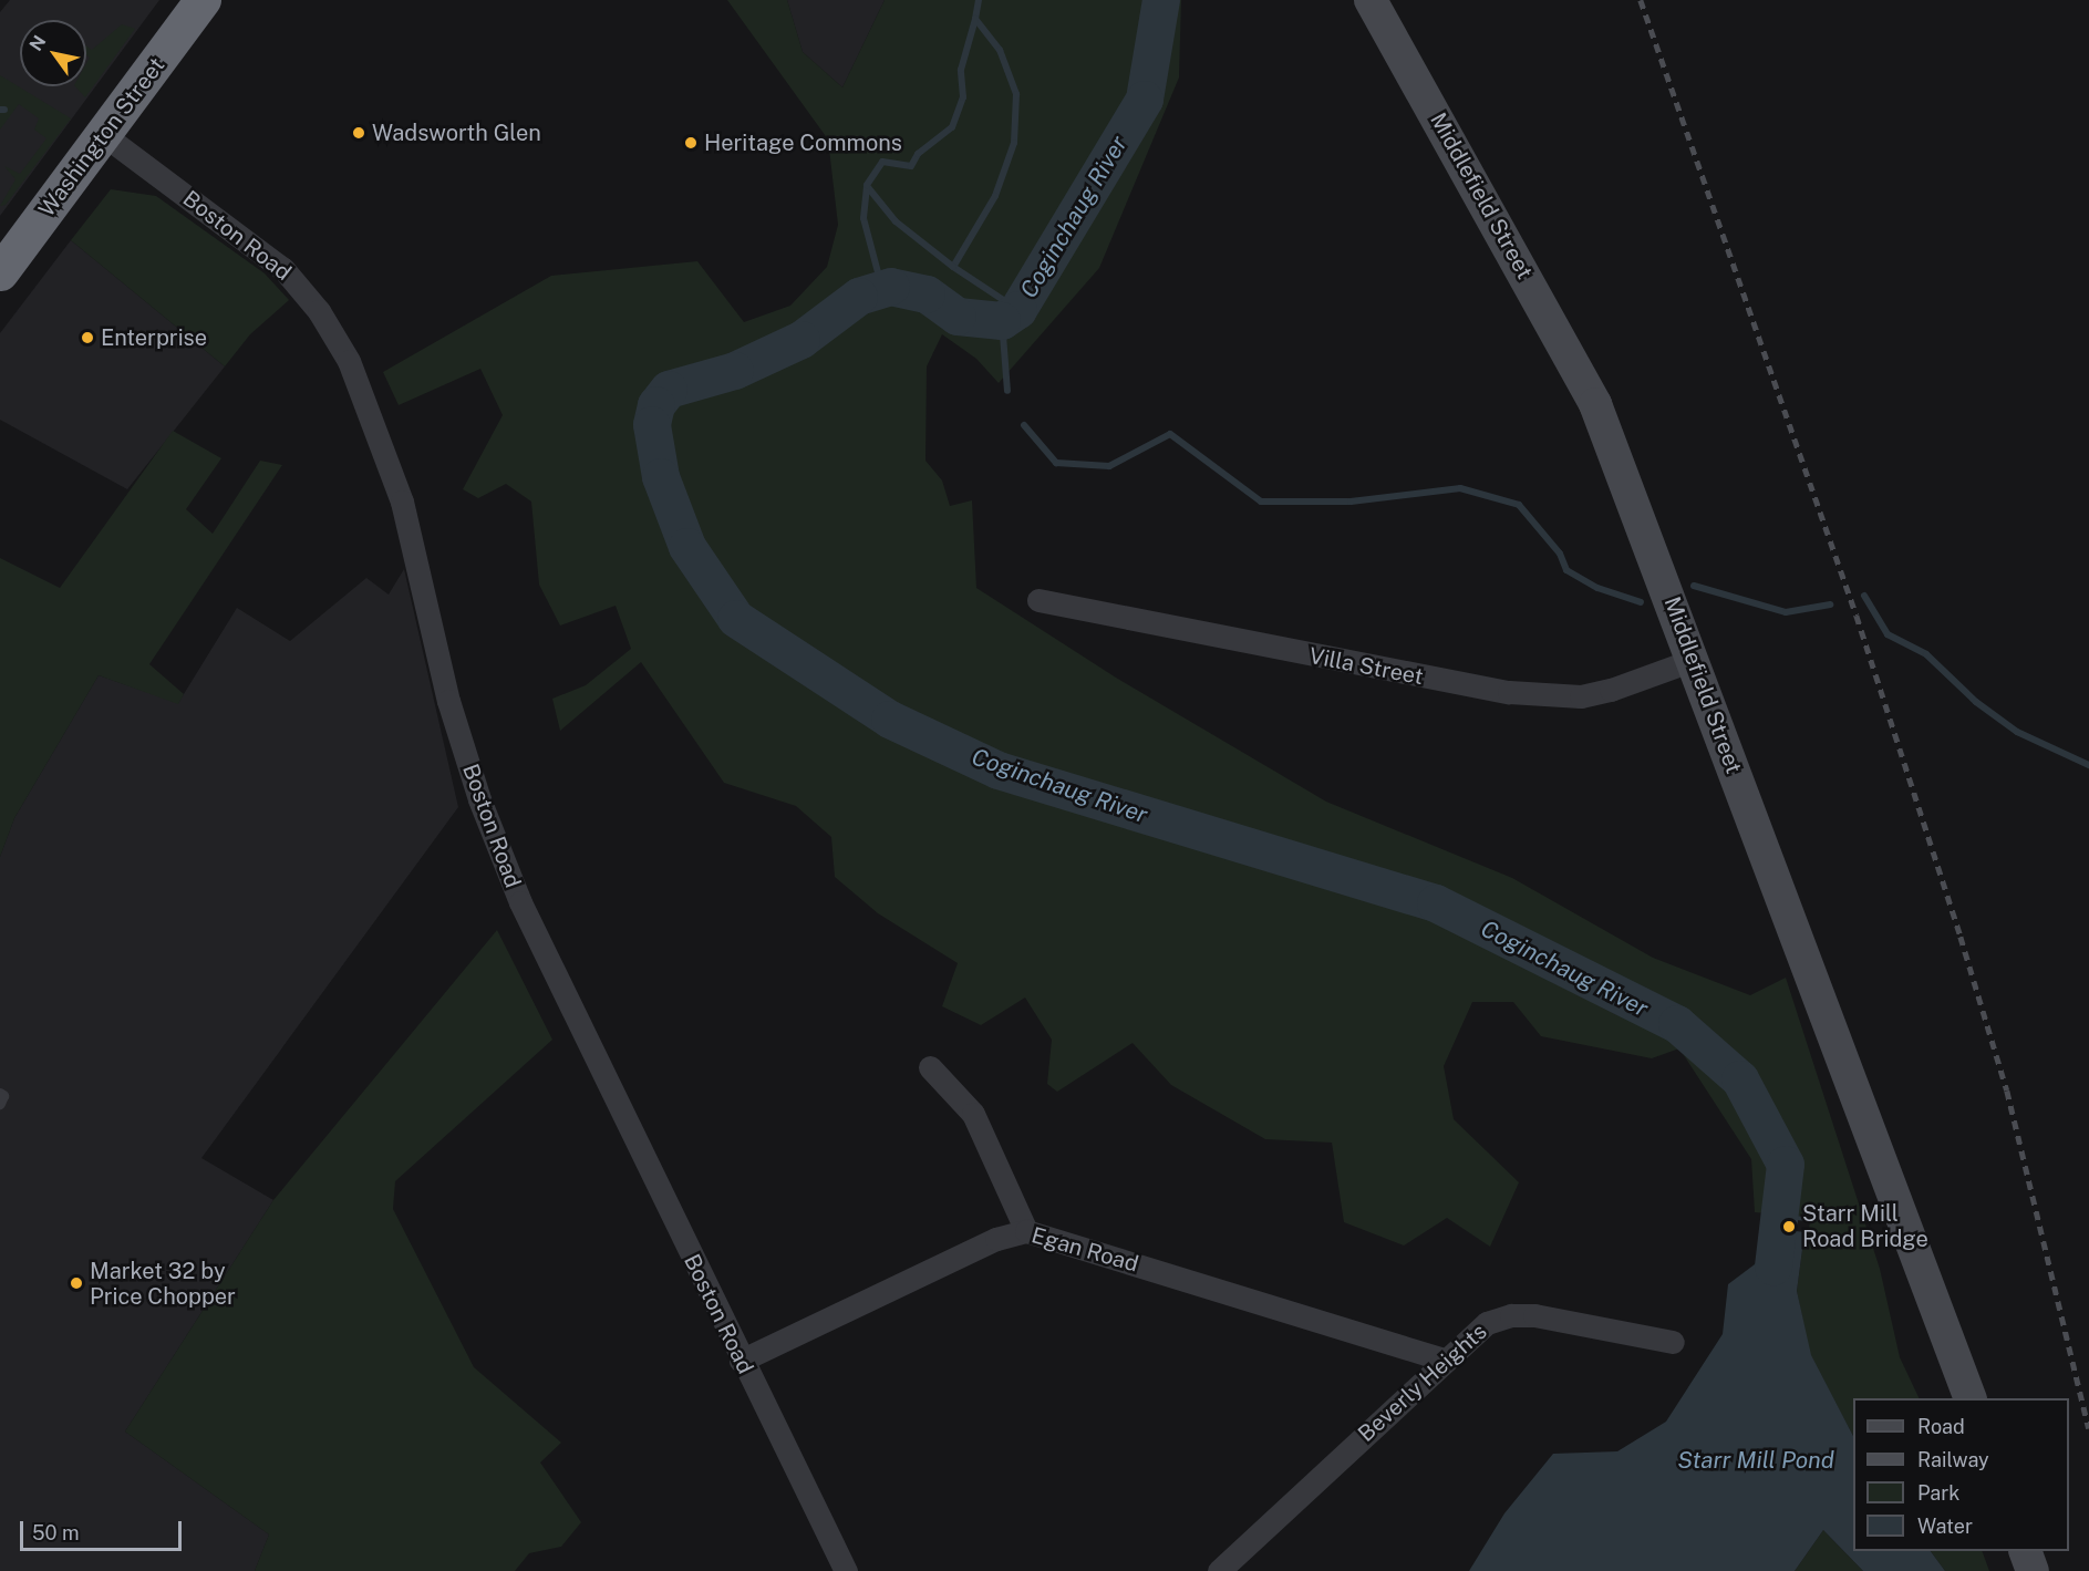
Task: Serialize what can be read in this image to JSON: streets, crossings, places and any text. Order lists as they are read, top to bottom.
{
  "streets": {
    "highway": ["Washington Street"],
    "main road": ["Middlefield Street"],
    "street": [
      "Boston Road",
      "Villa Street",
      "Egan Road",
      "Beverly Heights"
    ]
  },
  "crossings": [
    ["Washington Street", "Boston Road"],
    ["Middlefield Street", "Villa Street"],
    ["Boston Road", "Egan Road"],
    ["Egan Road", "Beverly Heights"]
  ],
  "water": ["Coginchaug River", "Starr Mill Pond"],
  "places": [
    "Wadsworth Glen",
    "Heritage Commons",
    "Enterprise",
    "Starr Mill Road Bridge",
    "Market 32 by Price Chopper"
  ],
  "legend": [
    "Road",
    "Railway",
    "Park",
    "Water"
  ],
  "scale_bar": "50 m",
  "north": "top left"
}
